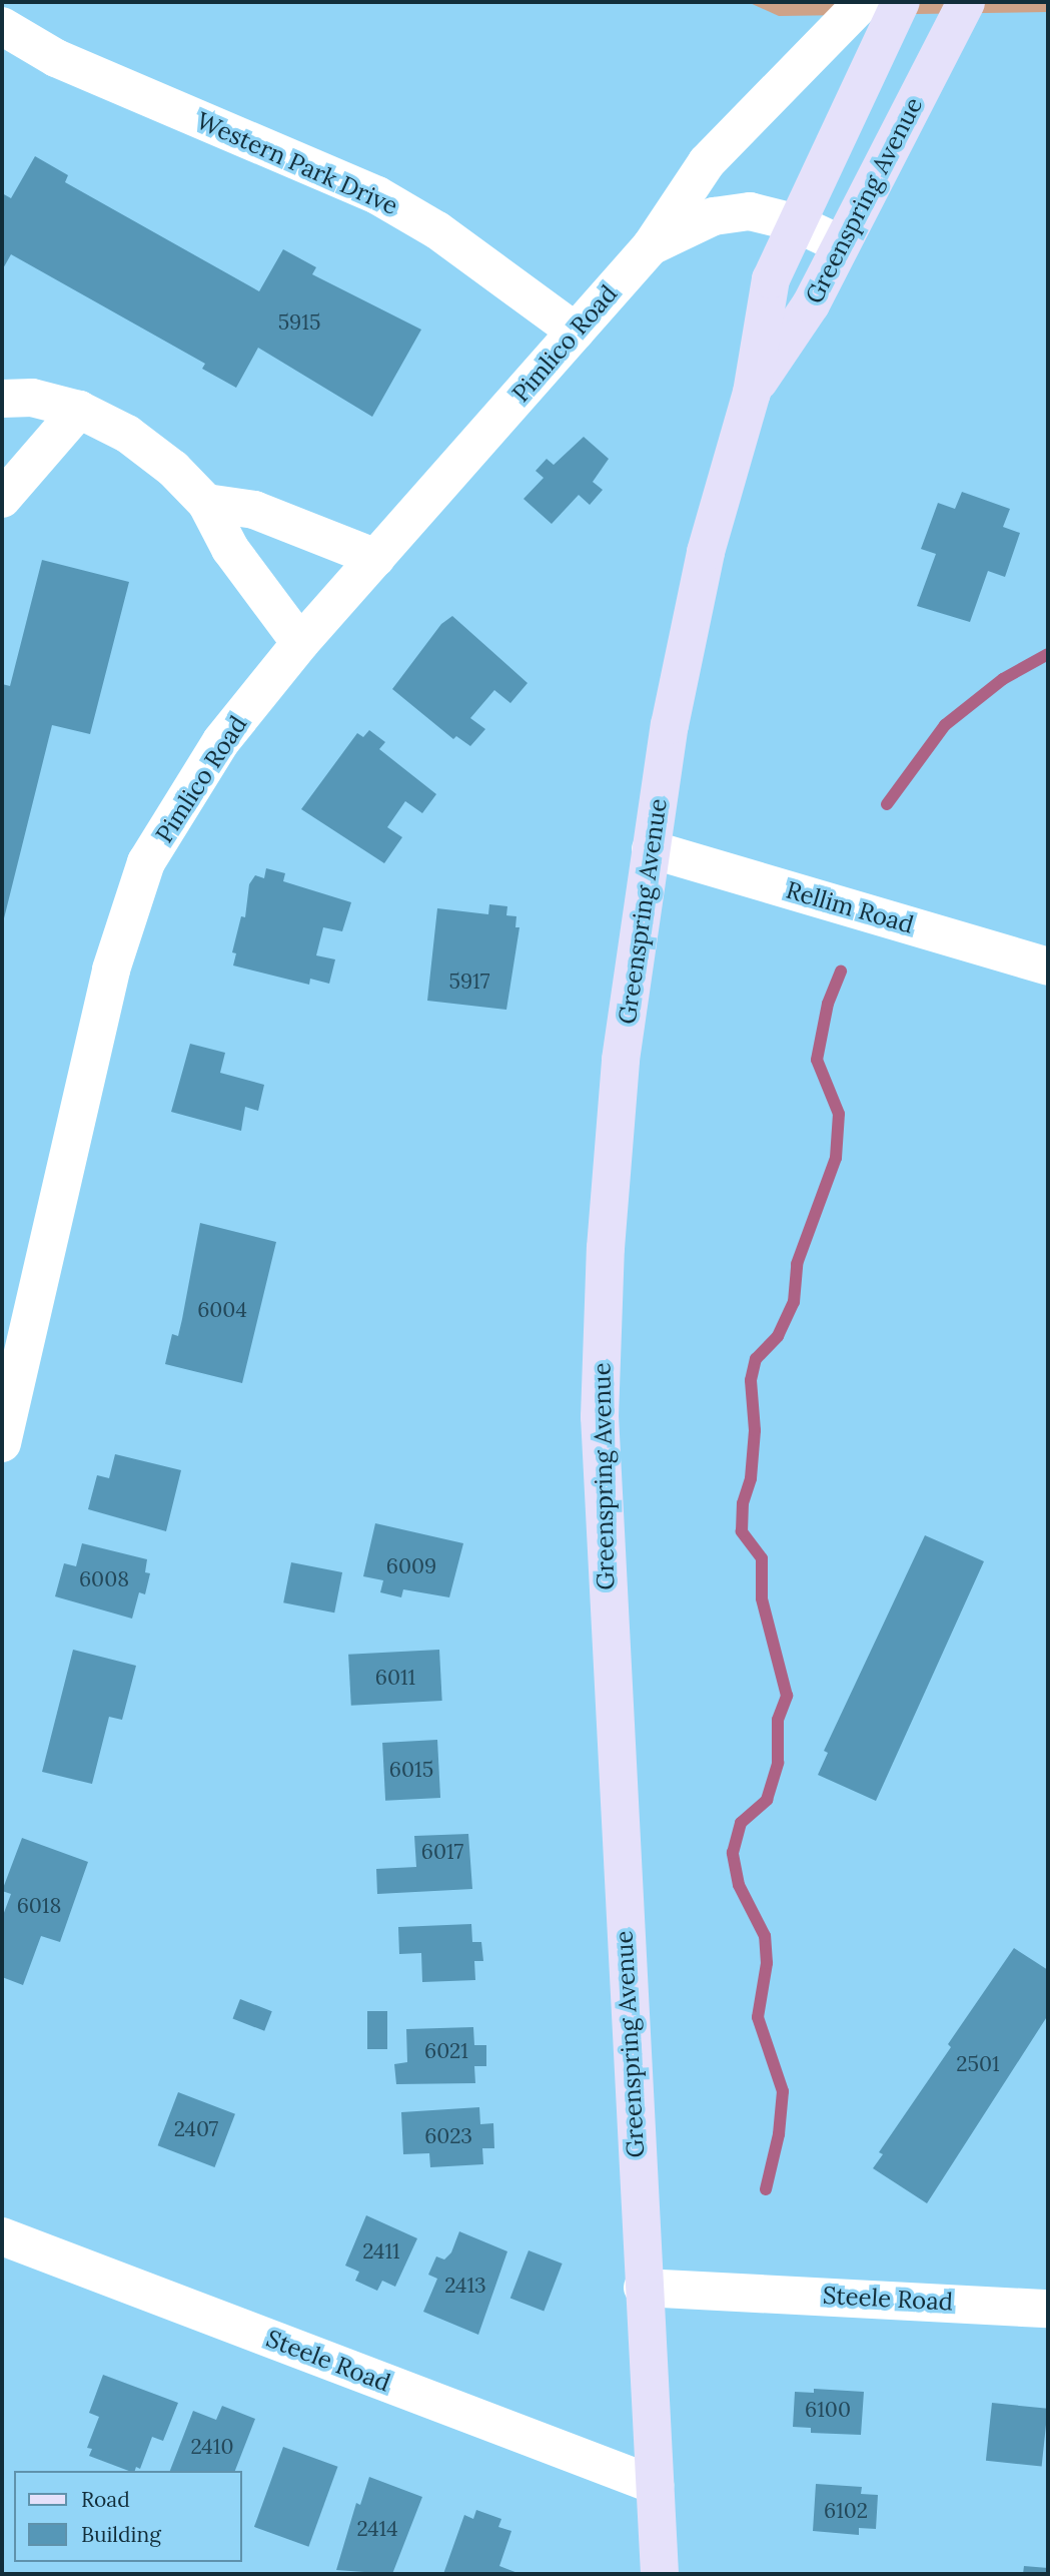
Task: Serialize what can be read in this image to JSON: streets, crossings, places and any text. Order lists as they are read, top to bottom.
{
  "streets": {
    "main road": ["Greenspring Avenue"],
    "street": [
      "Western Park Drive",
      "Pimlico Road",
      "Rellim Road",
      "Steele Road"
    ]
  },
  "crossings": [
    ["Western Park Drive", "Pimlico Road"],
    ["Greenspring Avenue", "Pimlico Road"],
    ["Greenspring Avenue", "Rellim Road"],
    ["Greenspring Avenue", "Steele Road"]
  ],
  "house_numbers": [
    "5915",
    "5917",
    "6004",
    "6009",
    "6008",
    "6011",
    "6015",
    "6017",
    "6018",
    "6021",
    "2501",
    "2407",
    "6023",
    "2411",
    "2413",
    "6100",
    "2410",
    "6102",
    "2414"
  ],
  "legend": ["Road", "Building"]
}
